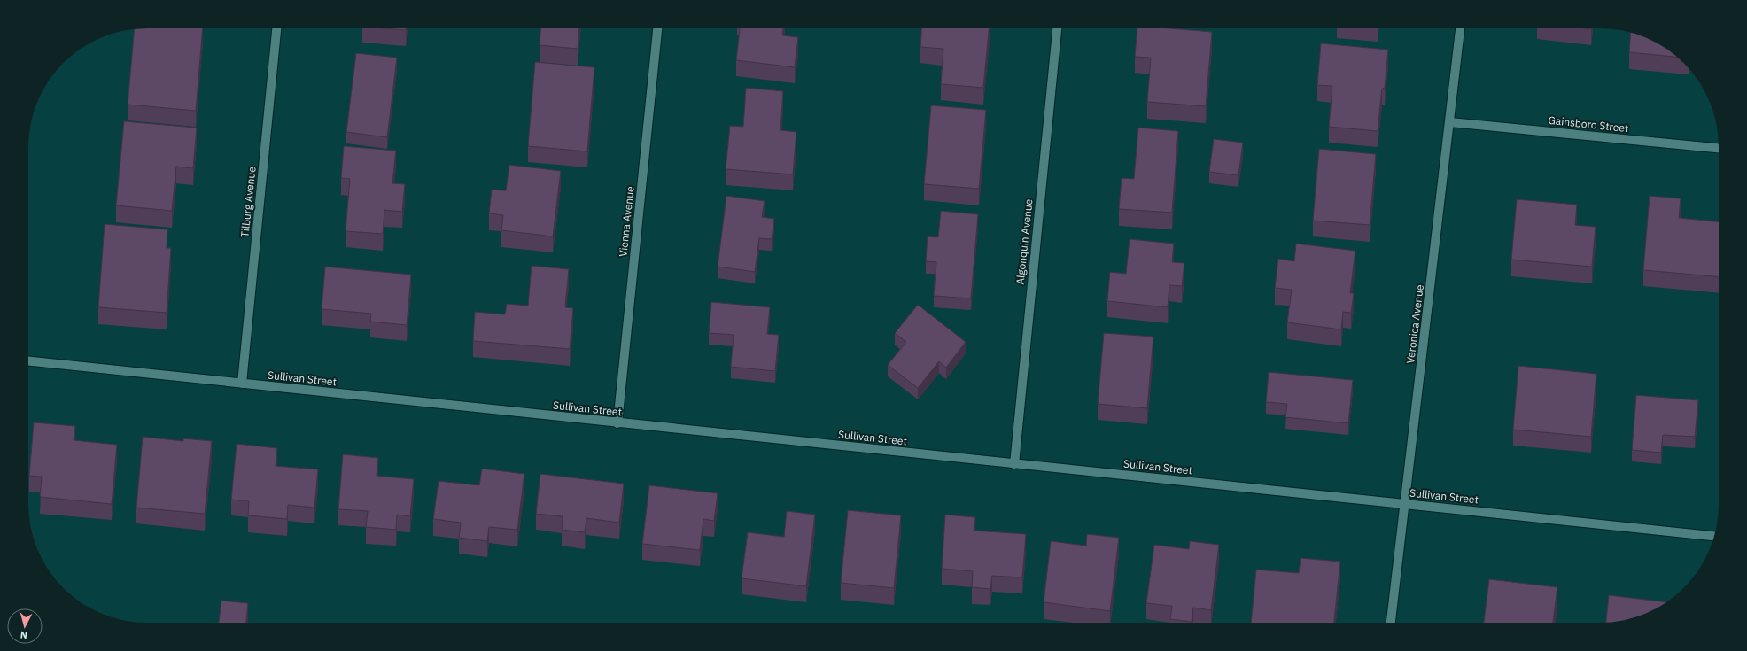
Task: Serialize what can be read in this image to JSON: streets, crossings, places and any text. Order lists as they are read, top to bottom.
{
  "streets": {
    "street": [
      "Gainsboro Street",
      "Tilburg Avenue",
      "Vienna Avenue",
      "Algonquin Avenue",
      "Veronica Avenue",
      "Sullivan Street"
    ]
  },
  "crossings": [
    ["Gainsboro Street", "Veronica Avenue"],
    ["Tilburg Avenue", "Sullivan Street"],
    ["Vienna Avenue", "Sullivan Street"],
    ["Algonquin Avenue", "Sullivan Street"],
    ["Veronica Avenue", "Sullivan Street"]
  ],
  "north": "bottom"
}
